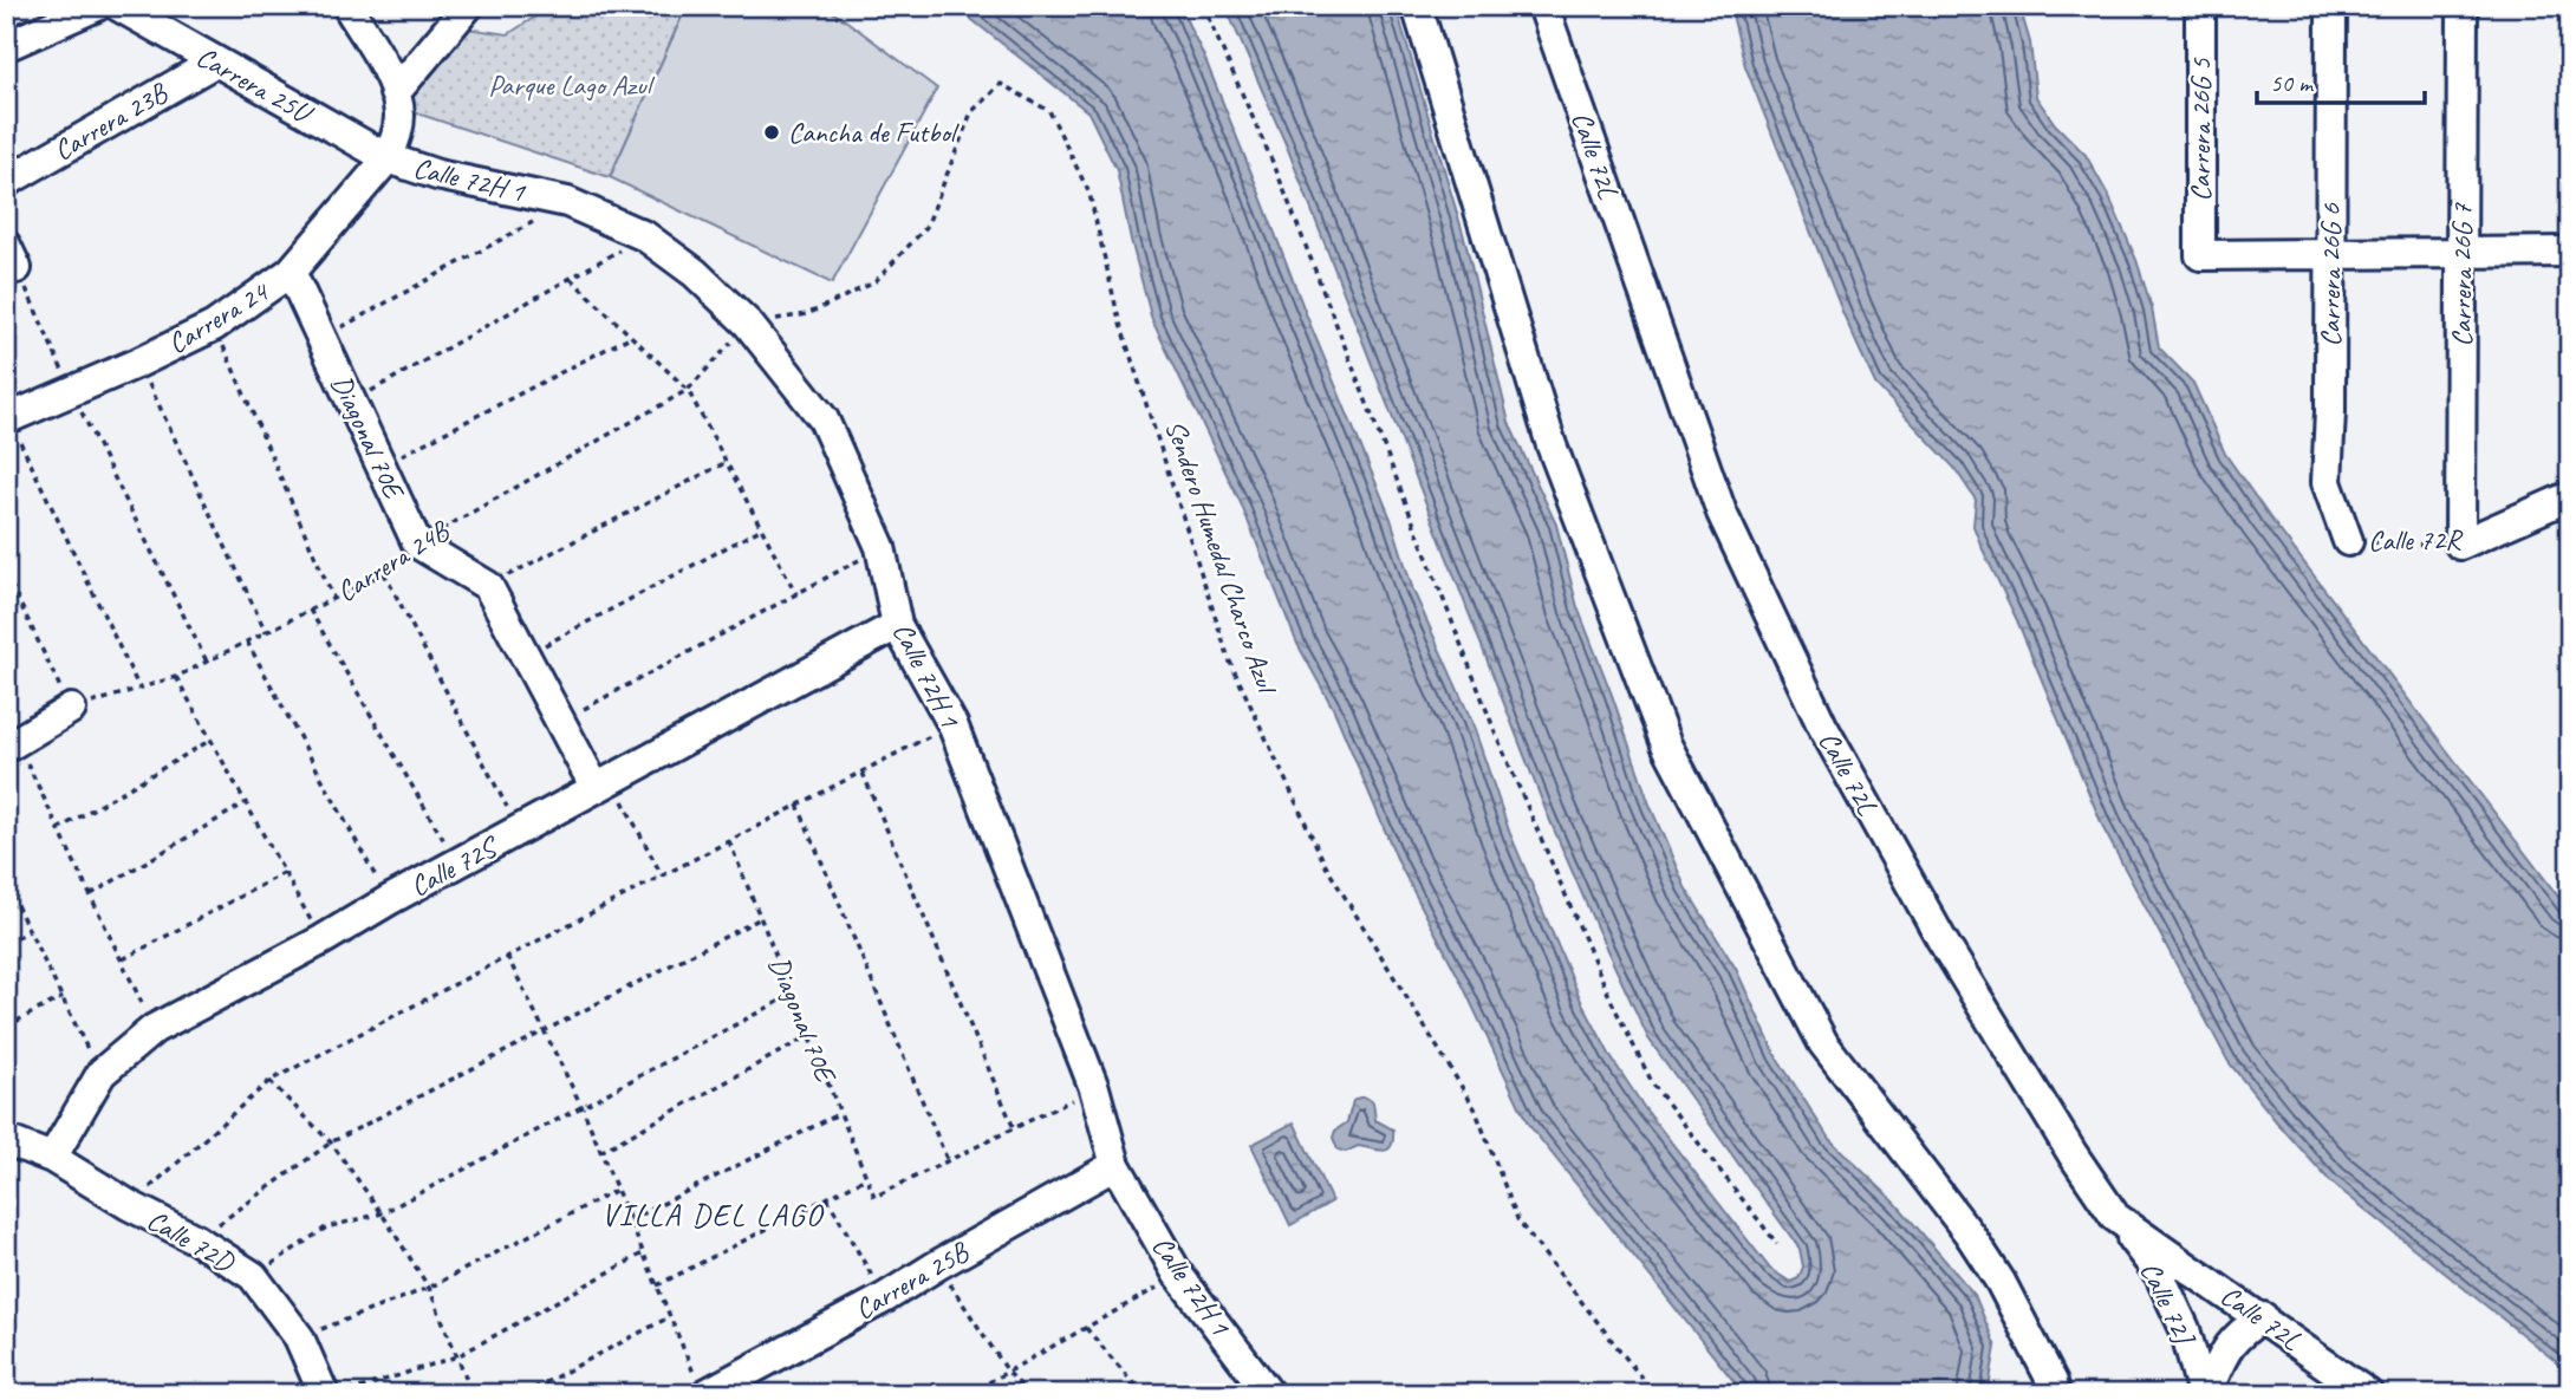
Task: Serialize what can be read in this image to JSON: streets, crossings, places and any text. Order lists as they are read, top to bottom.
{
  "streets": {
    "street": [
      "Carrera 25U",
      "Carrera 23B",
      "Carrera 26G 5",
      "Calle 72L",
      "Calle 72H 1",
      "Carrera 26G 6",
      "Carrera 26G 7",
      "Carrera 24",
      "Diagonal 70E",
      "Calle 72R",
      "Calle 72S",
      "Calle 72D",
      "Carrera 25B",
      "Calle 72J"
    ],
    "path": ["Sendero Humedal Charco Azul", "Carrera 24B"]
  },
  "crossings": [
    ["Carrera 25U", "Carrera 23B"],
    ["Carrera 25U", "Calle 72H 1"],
    ["Carrera 25U", "Carrera 24"],
    ["Carrera 26G 5", "Carrera 26G 6"],
    ["Calle 72L", "Calle 72J"],
    ["Calle 72H 1", "Carrera 24"],
    ["Calle 72H 1", "Sendero Humedal Charco Azul"],
    ["Calle 72H 1", "Carrera 24B"],
    ["Calle 72H 1", "Calle 72S"],
    ["Calle 72H 1", "Carrera 25B"],
    ["Carrera 26G 6", "Calle 72R"],
    ["Carrera 26G 7", "Calle 72R"],
    ["Carrera 24", "Diagonal 70E"],
    ["Diagonal 70E", "Carrera 24B"],
    ["Sendero Humedal Charco Azul", "Carrera 24B"],
    ["Calle 72S", "Calle 72D"]
  ],
  "districts": ["VILLA DEL LAGO"],
  "parks": ["Parque Lago Azul"],
  "places": ["Cancha de Futbol"],
  "scale_bar": "50 m"
}
